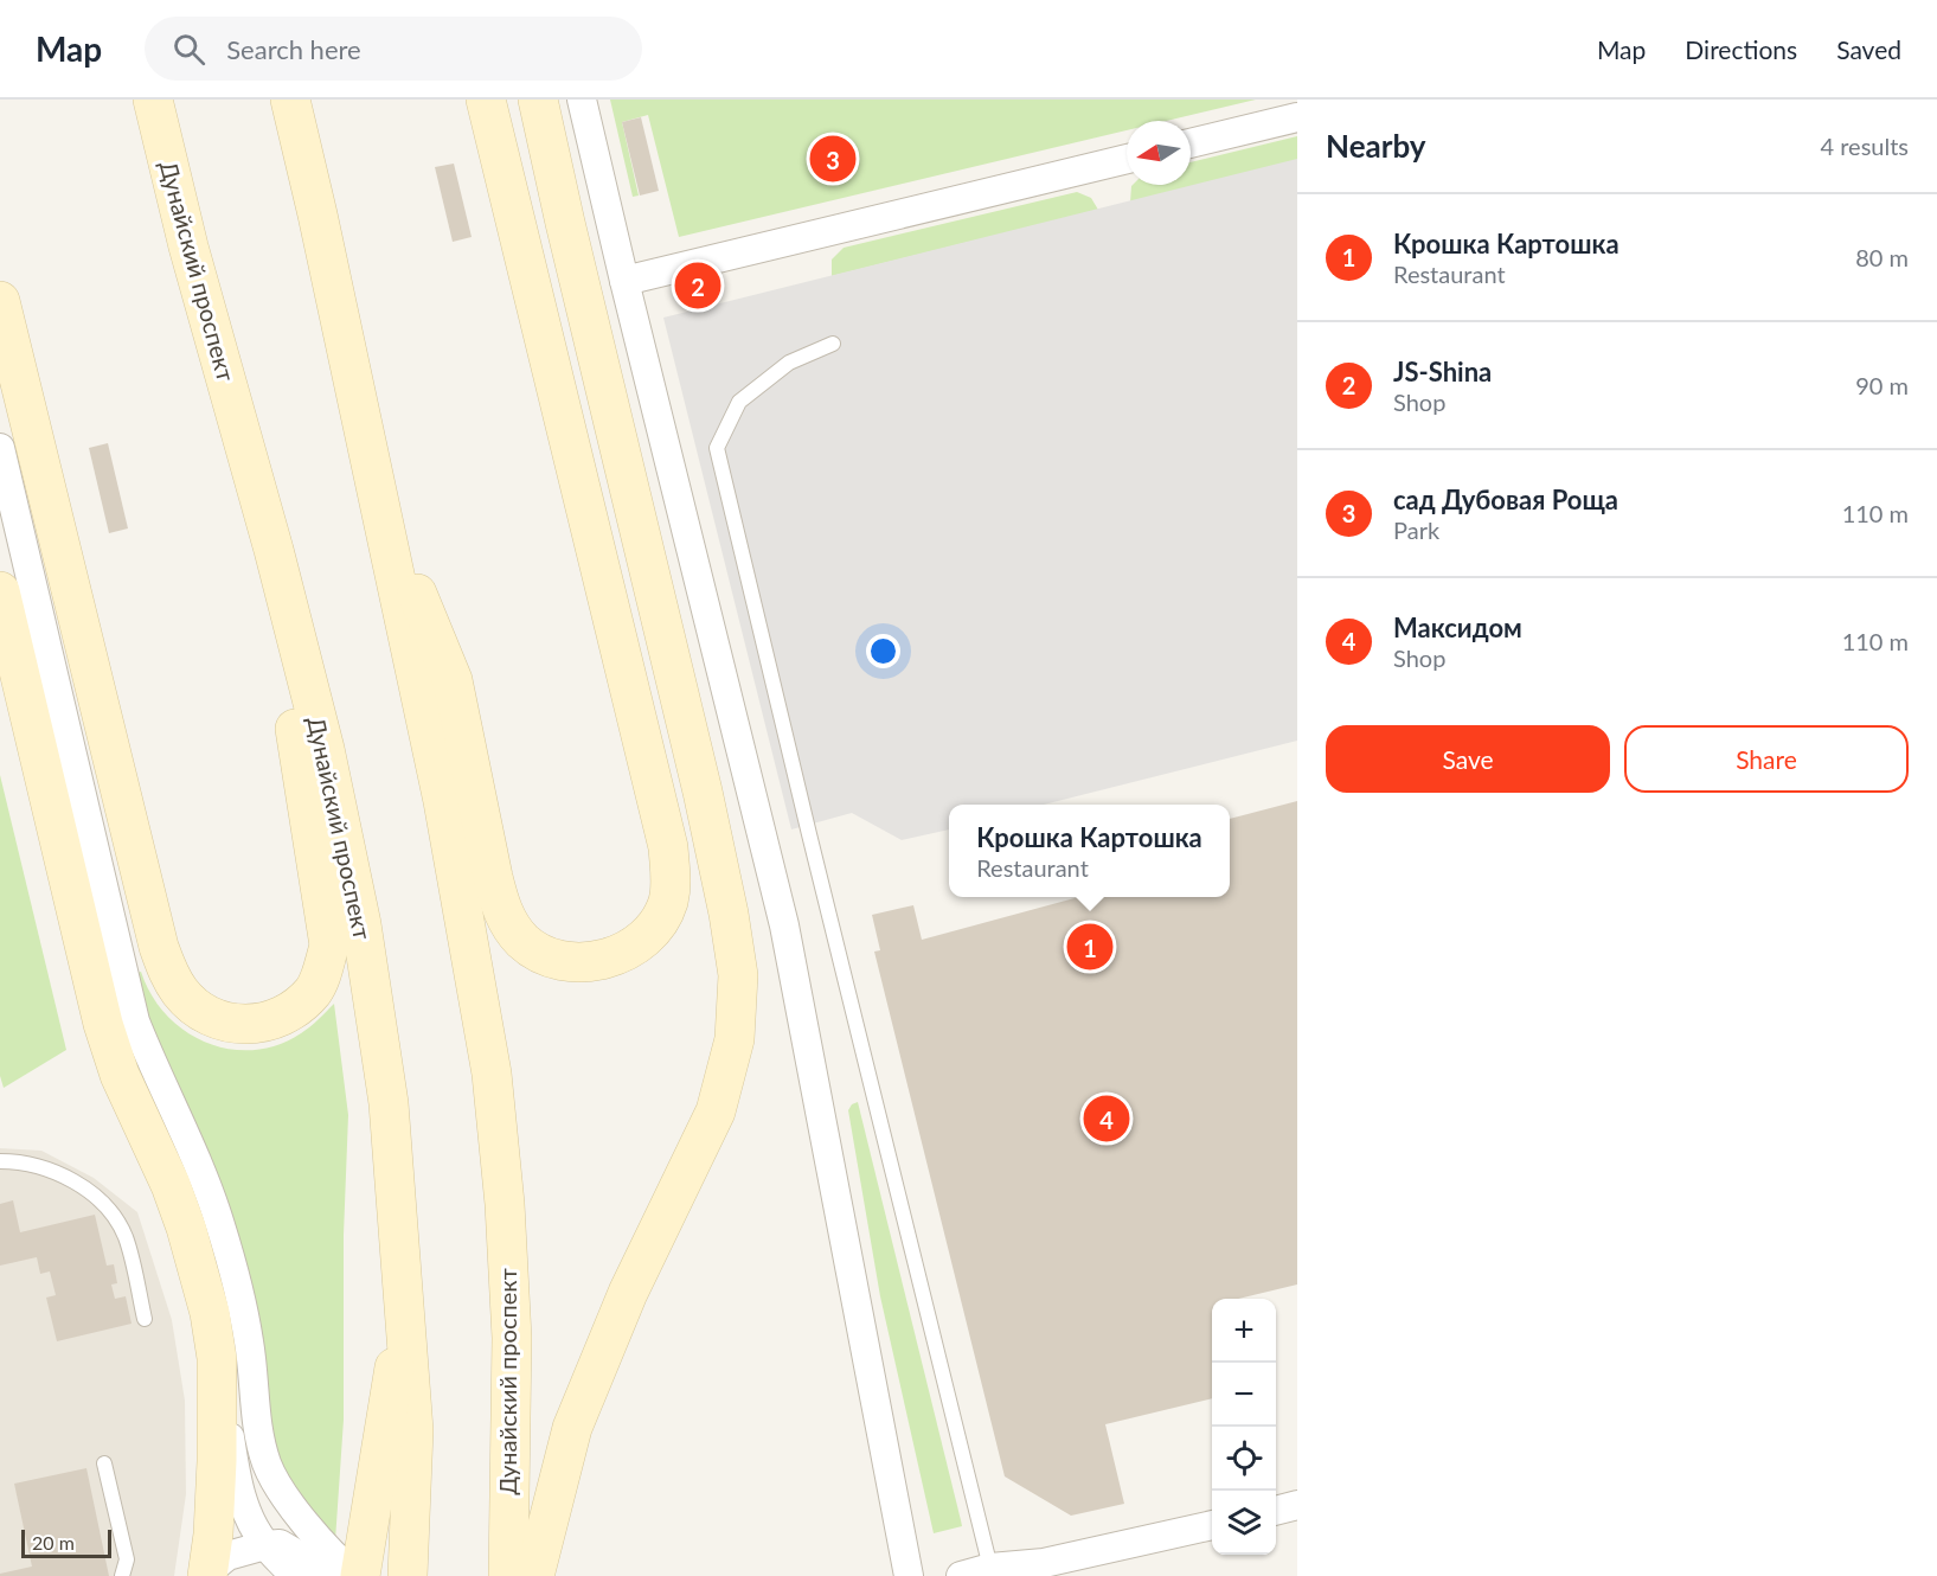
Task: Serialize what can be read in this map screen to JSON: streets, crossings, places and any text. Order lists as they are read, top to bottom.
{
  "streets": {
    "main road": ["Дунайский проспект"]
  },
  "scale_bar": "20 m",
  "north": "left",
  "page": {
    "header": "Map",
    "search": "Search here",
    "nav": ["Map", "Directions", "Saved"],
    "heading": ["Nearby", "4 results"],
    "pins": [
      "3",
      "2",
      "1",
      "4"
    ],
    "list": [
      {
        "mark": "1",
        "name": "Крошка Картошка",
        "note": "Restaurant",
        "value": "80 m"
      },
      {
        "mark": "2",
        "name": "JS-Shina",
        "note": "Shop",
        "value": "90 m"
      },
      {
        "mark": "3",
        "name": "сад Дубовая Роща",
        "note": "Park",
        "value": "110 m"
      },
      {
        "mark": "4",
        "name": "Максидом",
        "note": "Shop",
        "value": "110 m"
      }
    ],
    "buttons": ["Save", "Share"],
    "popup": ["Крошка Картошка", "Restaurant"],
    "map_buttons": ["+", "−"],
    "scale": "20 m"
  }
}
